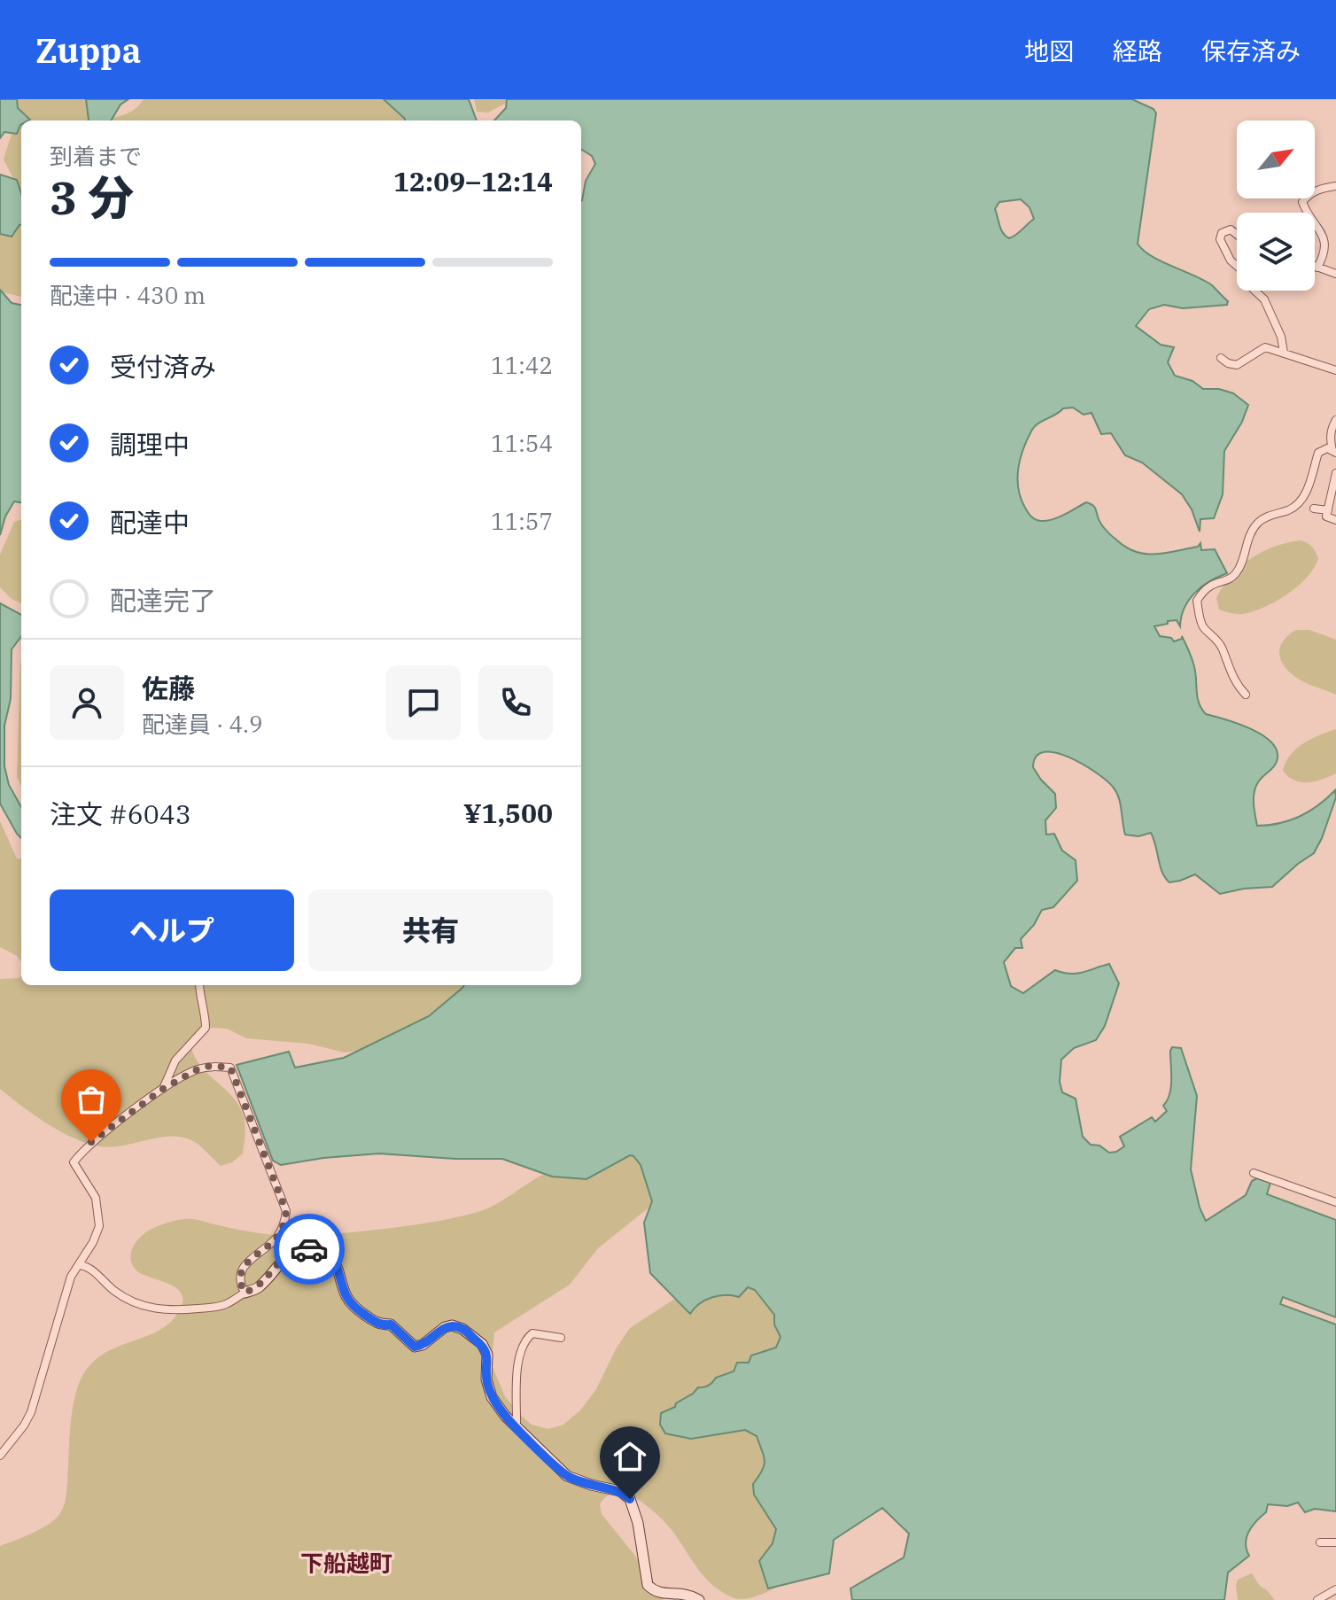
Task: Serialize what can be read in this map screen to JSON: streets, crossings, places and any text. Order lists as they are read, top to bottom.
{
  "districts": ["下船越町"],
  "north": "top right",
  "page": {
    "header": "Zuppa",
    "nav": ["地図", "経路", "保存済み"],
    "heading": ["3 分", "到着まで", "12:09–12:14"],
    "panel": [
      "佐藤",
      "配達員 · 4.9",
      "注文 #6043",
      "¥1,500"
    ],
    "bar": "配達中 · 430 m",
    "list": [
      ["受付済み", "11:42"],
      ["調理中", "11:54"],
      ["配達中", "11:57"],
      "配達完了"
    ],
    "buttons": ["ヘルプ", "共有"]
  }
}
